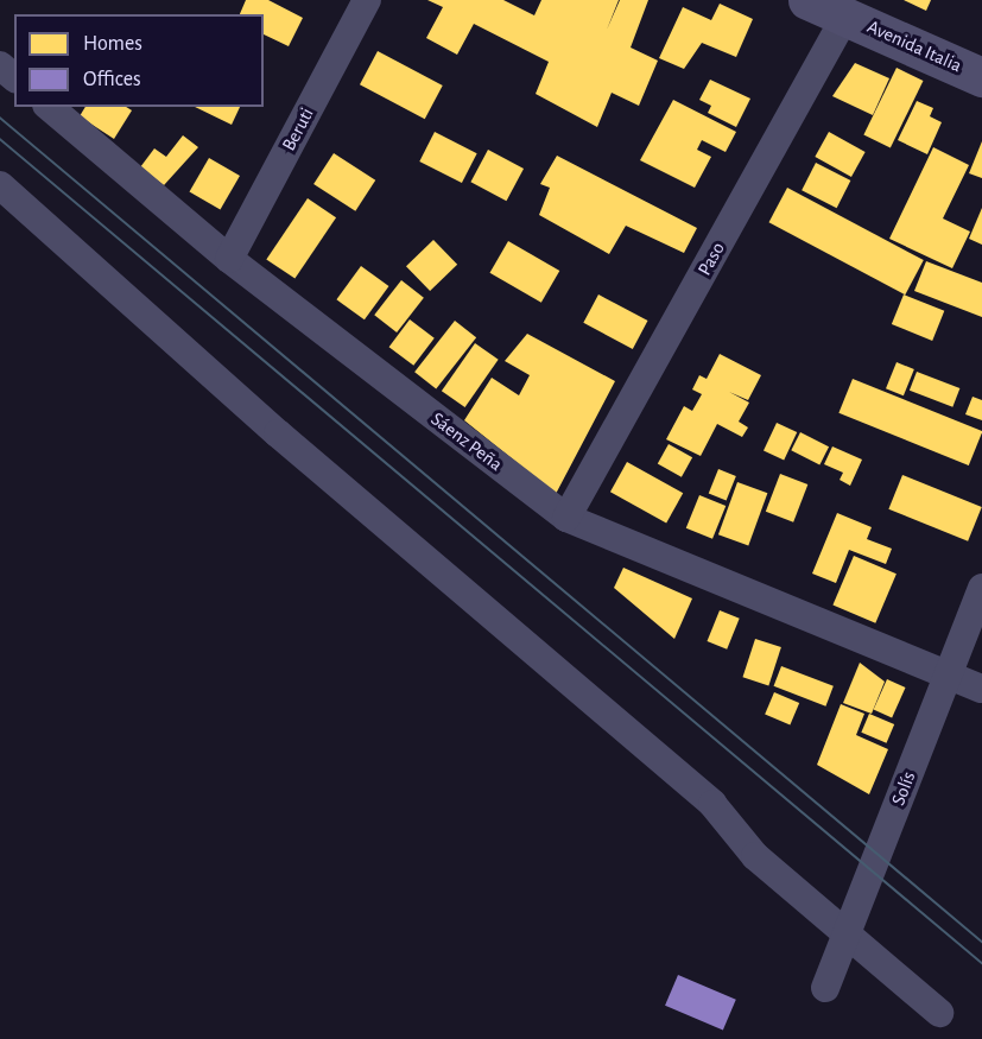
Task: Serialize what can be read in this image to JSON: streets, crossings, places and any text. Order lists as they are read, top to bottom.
{
  "streets": {
    "street": [
      "Avenida Italia",
      "Beruti",
      "Paso",
      "Sáenz Peña",
      "Solís"
    ]
  },
  "crossings": [
    ["Avenida Italia", "Paso"],
    ["Beruti", "Sáenz Peña"],
    ["Paso", "Sáenz Peña"],
    ["Sáenz Peña", "Solís"]
  ],
  "legend": ["Homes", "Offices"]
}
